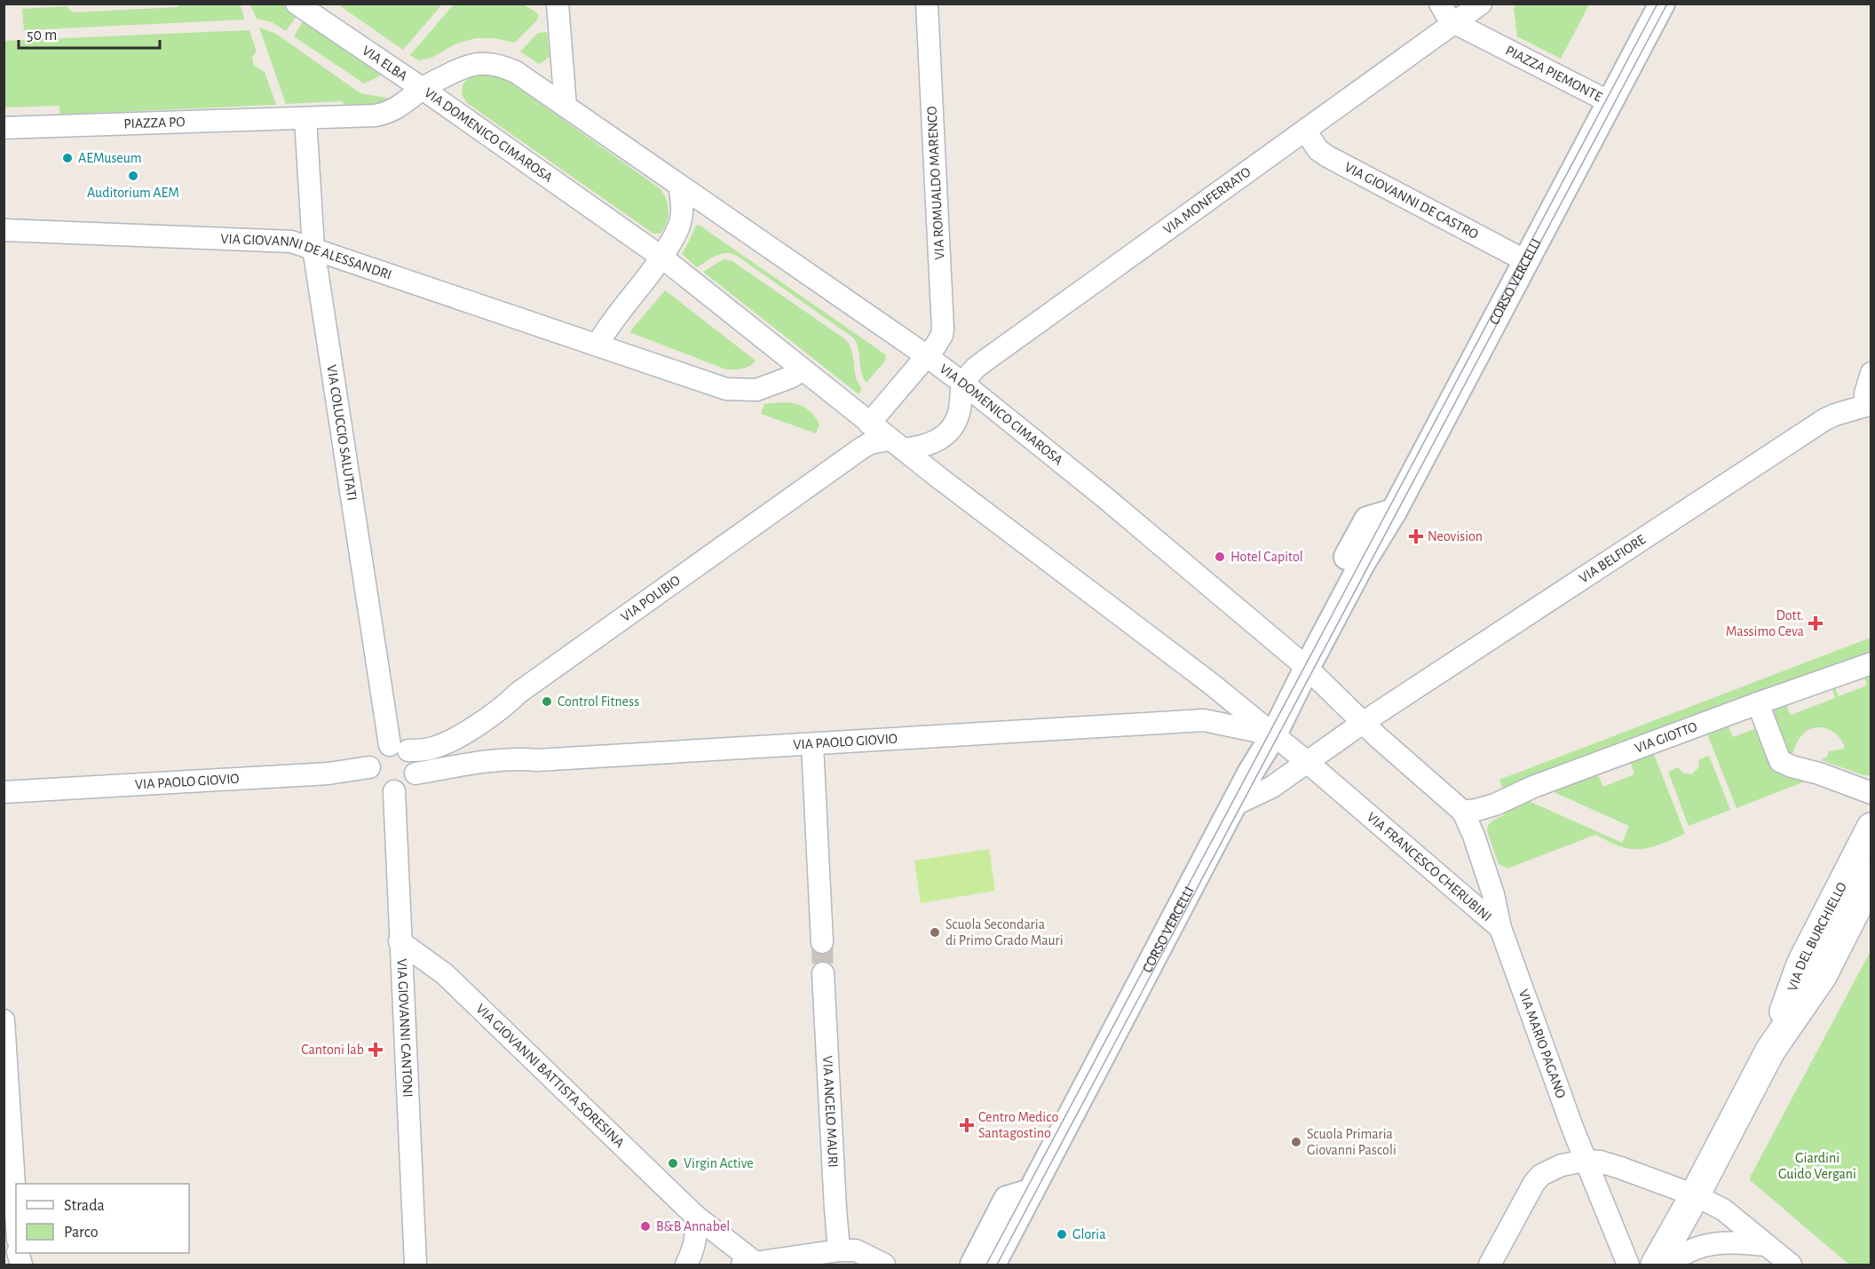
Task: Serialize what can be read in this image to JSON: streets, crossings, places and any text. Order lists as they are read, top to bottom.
{
  "streets": {
    "main road": ["VIA DEL BURCHIELLO"],
    "street": [
      "VIA ELBA",
      "PIAZZA PIEMONTE",
      "PIAZZA PO",
      "VIA DOMENICO CIMAROSA",
      "VIA ROMUALDO MARENCO",
      "VIA GIOVANNI DE CASTRO",
      "VIA MONFERRATO",
      "VIA GIOVANNI DE ALESSANDRI",
      "CORSO VERCELLI",
      "VIA COLUCCIO SALUTATI",
      "VIA BELFIORE",
      "VIA POLIBIO",
      "VIA GIOTTO",
      "VIA PAOLO GIOVIO",
      "VIA FRANCESCO CHERUBINI",
      "VIA GIOVANNI CANTONI",
      "VIA MARIO PAGANO",
      "VIA GIOVANNI BATTISTA SORESINA",
      "VIA ANGELO MAURI"
    ]
  },
  "crossings": [
    ["VIA ELBA", "PIAZZA PO"],
    ["VIA ELBA", "VIA DOMENICO CIMAROSA"],
    ["VIA ELBA", "VIA COLUCCIO SALUTATI"],
    ["PIAZZA PIEMONTE", "VIA MONFERRATO"],
    ["PIAZZA PIEMONTE", "CORSO VERCELLI"],
    ["PIAZZA PO", "VIA COLUCCIO SALUTATI"],
    ["VIA DOMENICO CIMAROSA", "VIA ROMUALDO MARENCO"],
    ["VIA DOMENICO CIMAROSA", "VIA MONFERRATO"],
    ["VIA DOMENICO CIMAROSA", "CORSO VERCELLI"],
    ["VIA DOMENICO CIMAROSA", "VIA POLIBIO"],
    ["VIA DOMENICO CIMAROSA", "VIA PAOLO GIOVIO"],
    ["VIA DOMENICO CIMAROSA", "VIA FRANCESCO CHERUBINI"],
    ["VIA GIOVANNI DE CASTRO", "VIA MONFERRATO"],
    ["VIA GIOVANNI DE CASTRO", "CORSO VERCELLI"],
    ["VIA MONFERRATO", "VIA POLIBIO"],
    ["VIA GIOVANNI DE ALESSANDRI", "VIA COLUCCIO SALUTATI"],
    ["CORSO VERCELLI", "VIA BELFIORE"],
    ["CORSO VERCELLI", "VIA PAOLO GIOVIO"],
    ["CORSO VERCELLI", "VIA FRANCESCO CHERUBINI"],
    ["VIA COLUCCIO SALUTATI", "VIA POLIBIO"],
    ["VIA COLUCCIO SALUTATI", "VIA PAOLO GIOVIO"],
    ["VIA COLUCCIO SALUTATI", "VIA GIOVANNI CANTONI"],
    ["VIA BELFIORE", "VIA FRANCESCO CHERUBINI"],
    ["VIA POLIBIO", "VIA PAOLO GIOVIO"],
    ["VIA POLIBIO", "VIA GIOVANNI CANTONI"],
    ["VIA GIOTTO", "VIA FRANCESCO CHERUBINI"],
    ["VIA PAOLO GIOVIO", "VIA FRANCESCO CHERUBINI"],
    ["VIA PAOLO GIOVIO", "VIA GIOVANNI CANTONI"],
    ["VIA FRANCESCO CHERUBINI", "VIA MARIO PAGANO"],
    ["VIA GIOVANNI CANTONI", "VIA GIOVANNI BATTISTA SORESINA"]
  ],
  "parks": ["Giardini Guido Vergani"],
  "places": {
    "other": [
      "AEMuseum",
      "Auditorium AEM",
      "Hotel Capitol",
      "Control Fitness",
      "Scuola Secondaria di Primo Grado Mauri",
      "Scuola Primaria Giovanni Pascoli",
      "Virgin Active",
      "B&B Annabel",
      "Gloria"
    ],
    "health": [
      "Neovision",
      "Dott. Massimo Ceva",
      "Cantoni lab",
      "Centro Medico Santagostino"
    ]
  },
  "legend": ["Strada", "Parco"],
  "scale_bar": "50 m"
}
